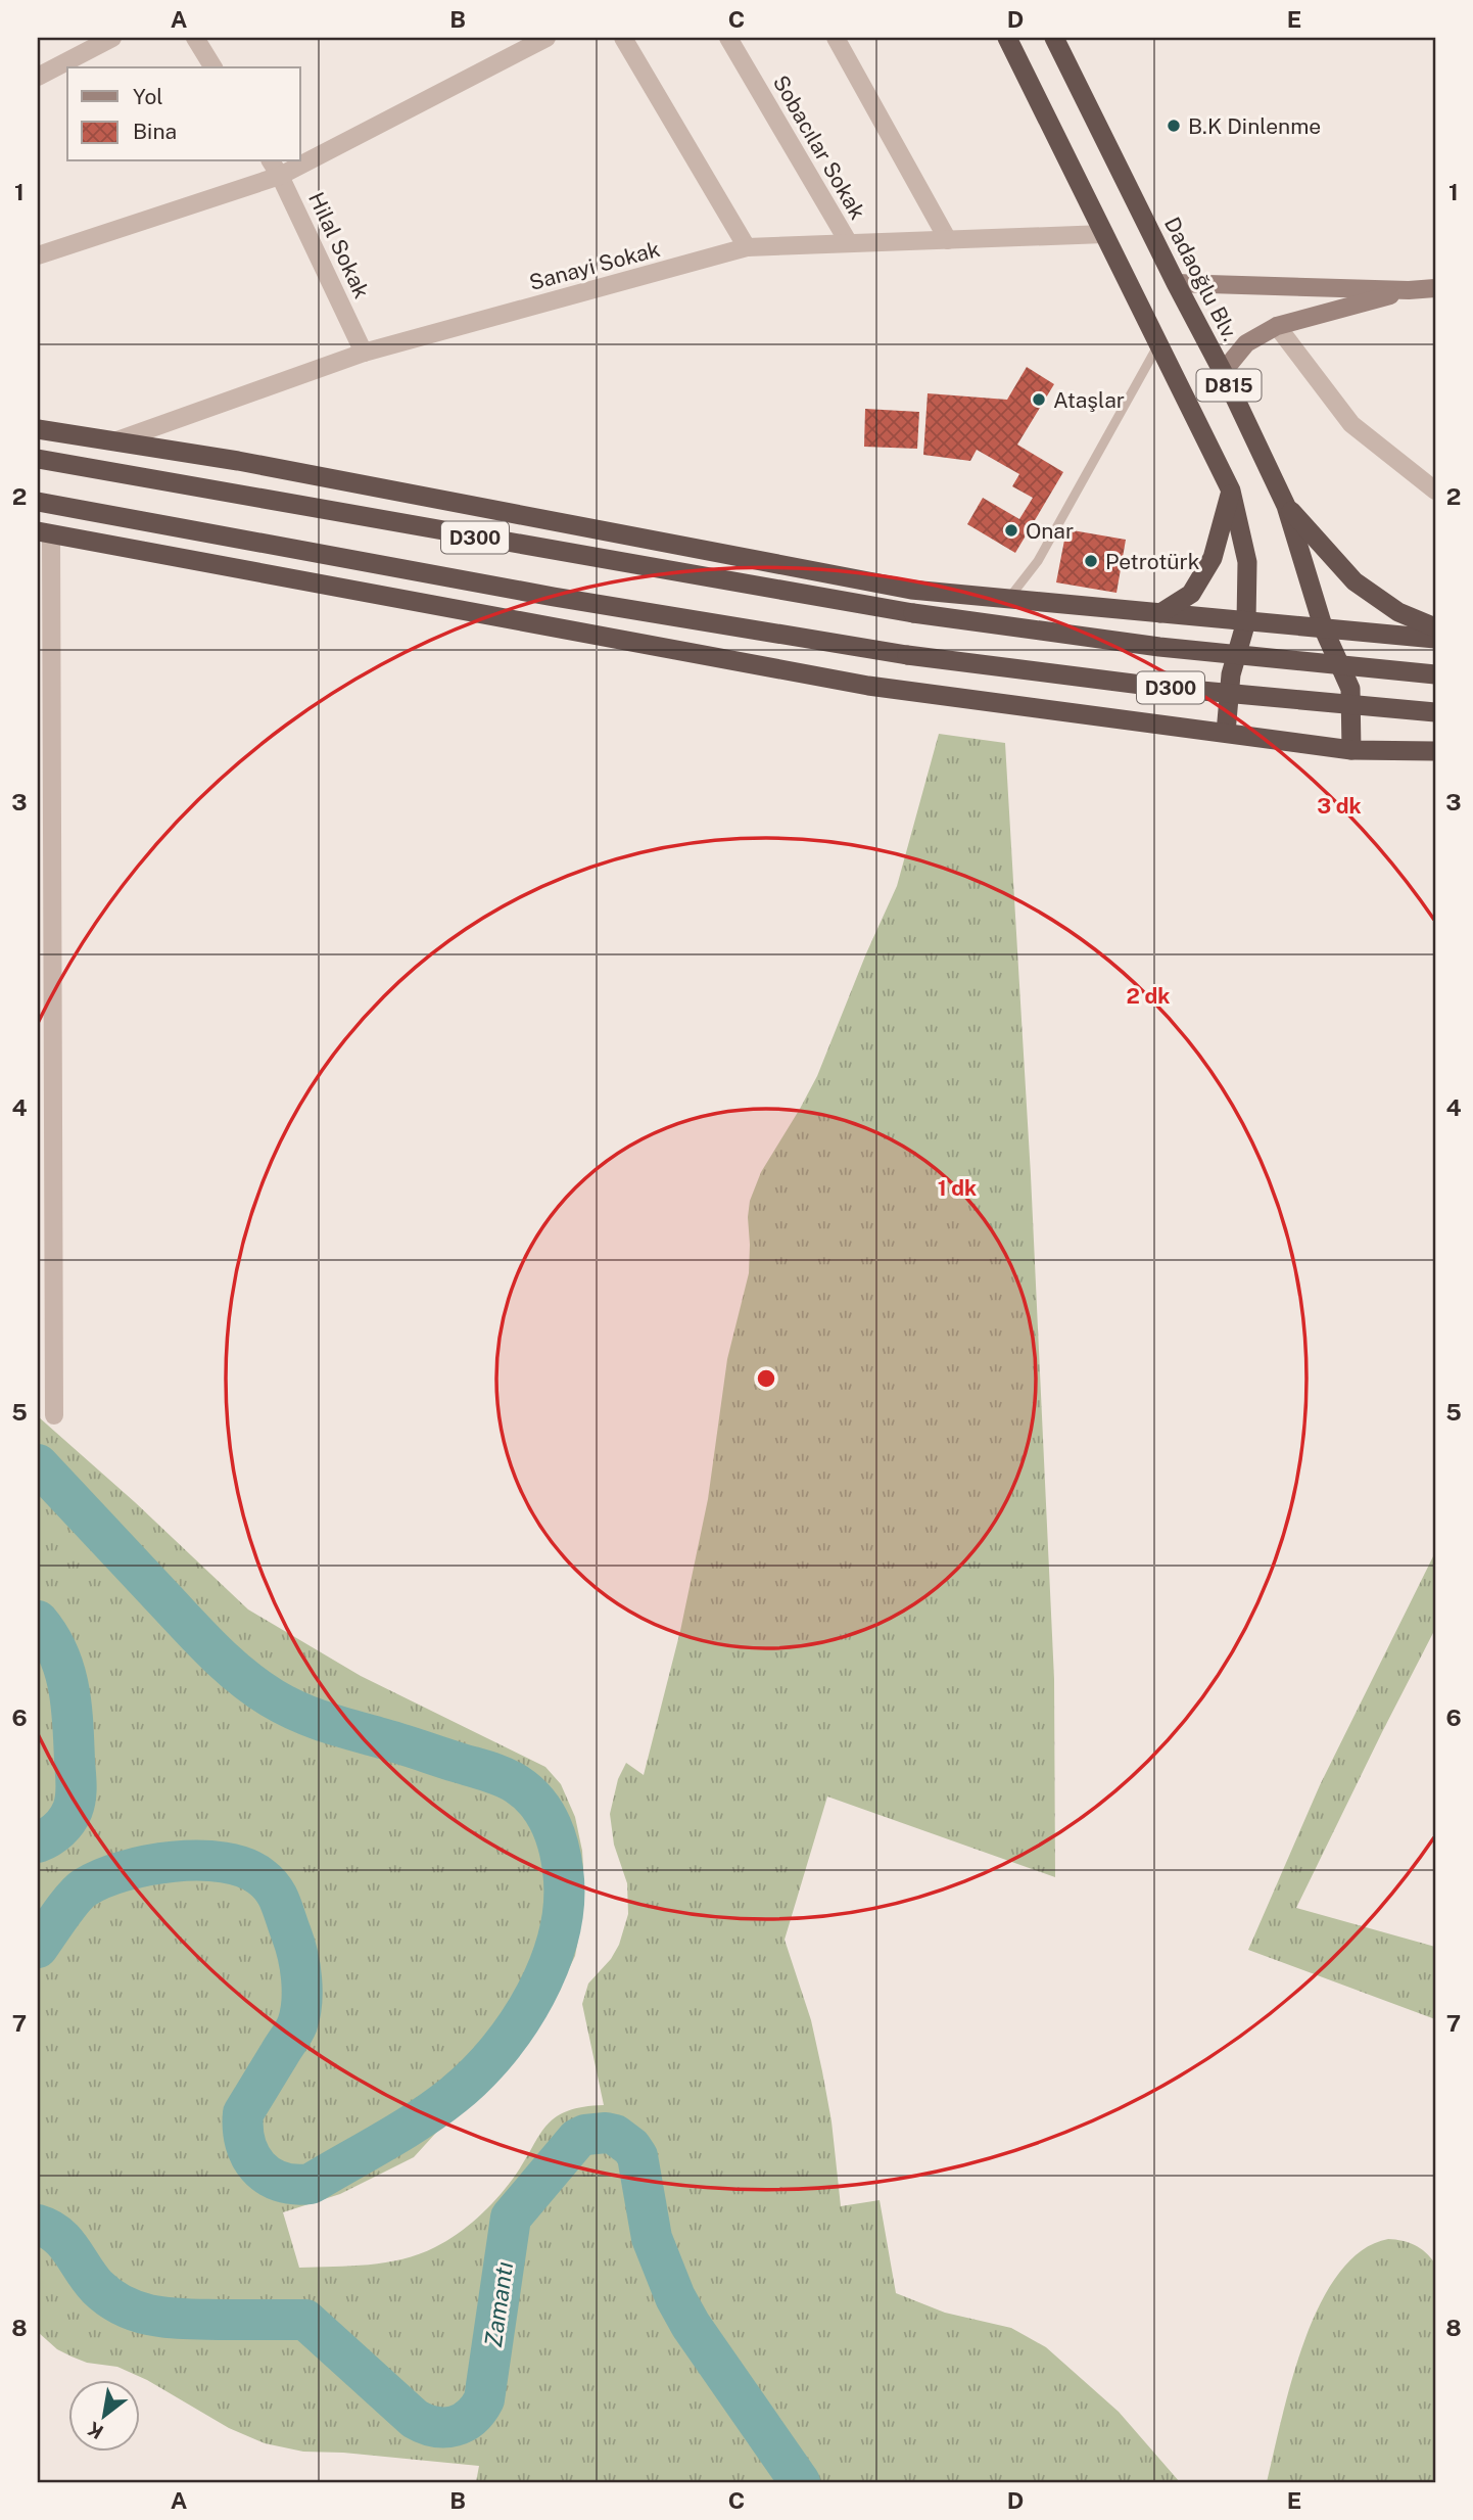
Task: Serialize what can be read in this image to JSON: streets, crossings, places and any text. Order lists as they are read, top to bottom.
{
  "streets": {
    "highway": ["Dadaoğlu Blv.", "D815", "D300"],
    "street": ["Sobacılar Sokak", "Hilal Sokak", "Sanayi Sokak"]
  },
  "crossings": [
    ["Sobacılar Sokak", "Sanayi Sokak"],
    ["Hilal Sokak", "Sanayi Sokak"],
    ["Sanayi Sokak", "D815"]
  ],
  "water": ["Zamantı"],
  "places": [
    "B.K Dinlenme",
    "Ataşlar",
    "Onar",
    "Petrotürk"
  ],
  "legend": ["Yol", "Bina"],
  "north": "bottom left",
  "grid": {
    "columns": [
      "A",
      "B",
      "C",
      "D",
      "E"
    ],
    "rows": [
      "1",
      "2",
      "3",
      "4",
      "5",
      "6",
      "7",
      "8"
    ]
  },
  "rings": ["3 dk", "2 dk", "1 dk"]
}
